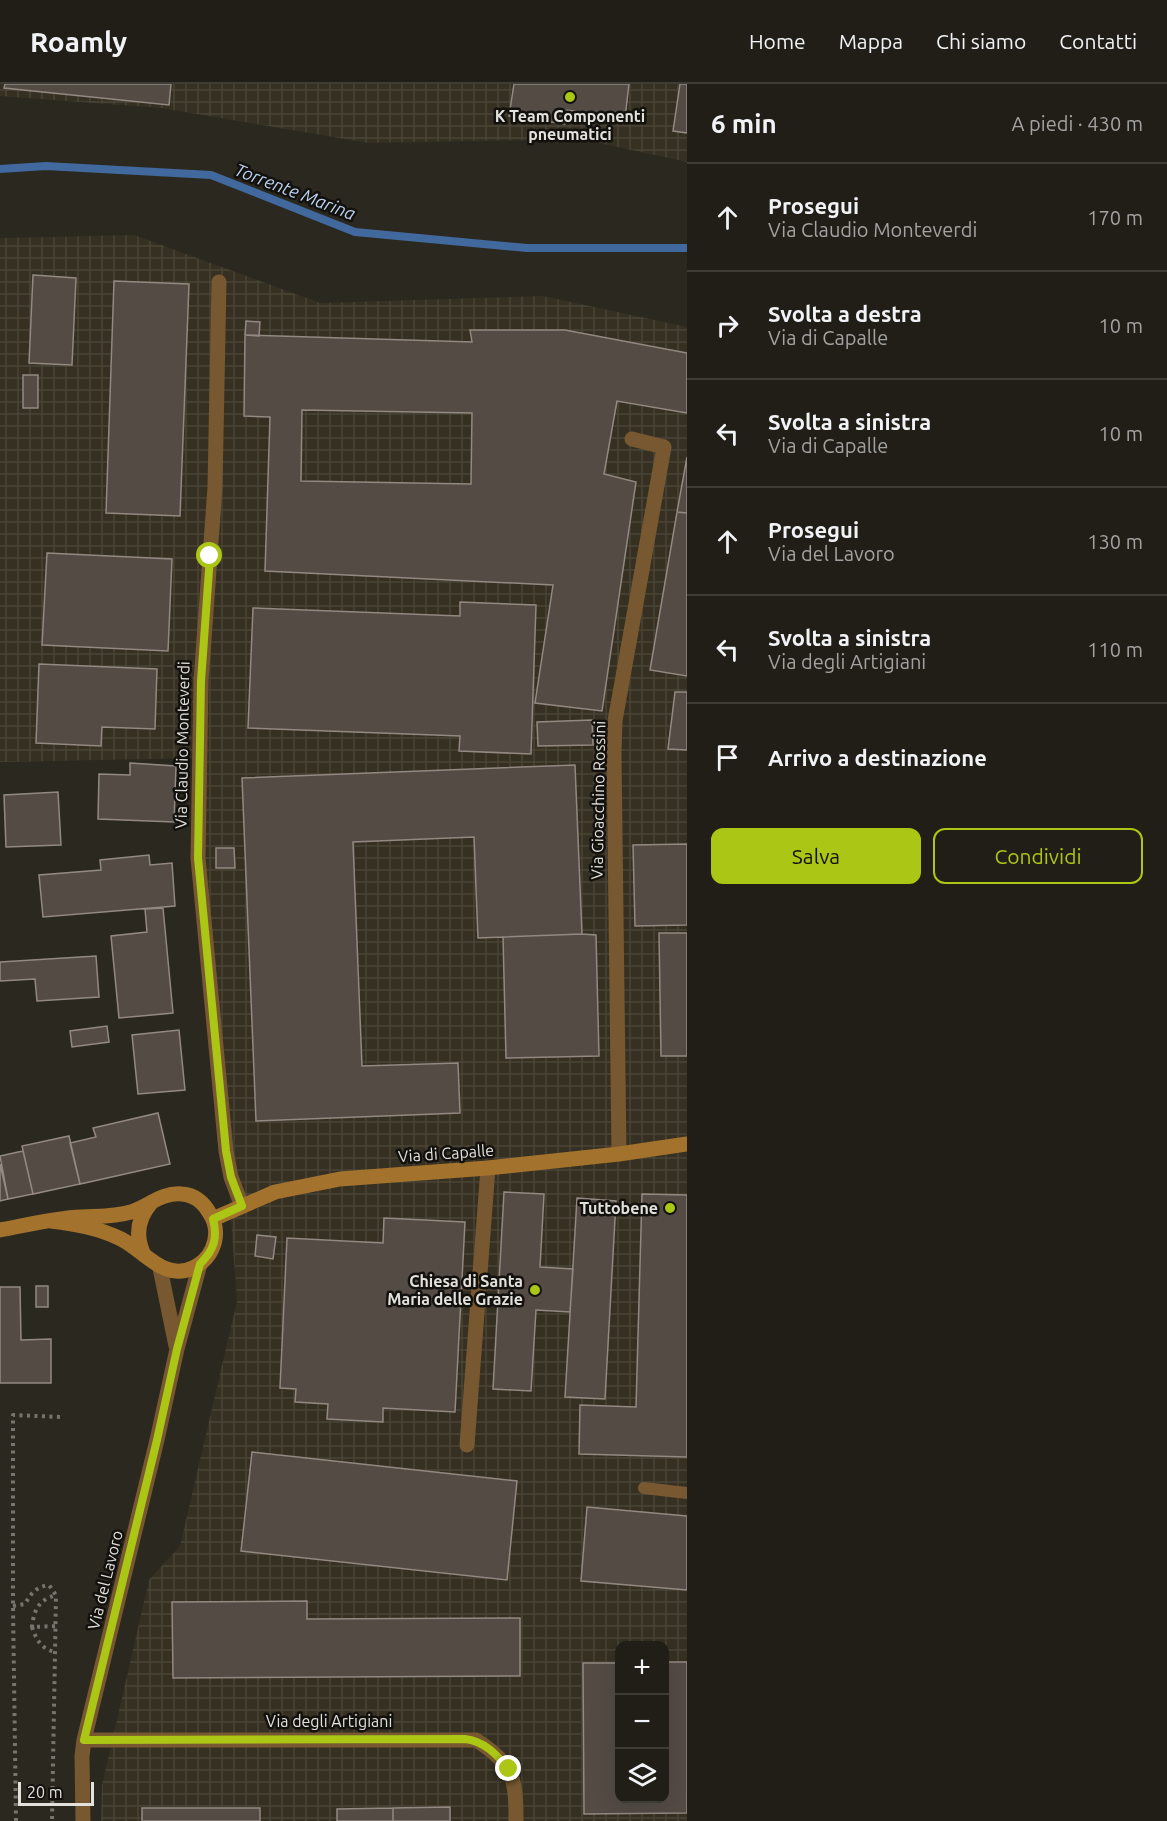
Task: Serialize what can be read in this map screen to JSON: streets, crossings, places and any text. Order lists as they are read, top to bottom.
{
  "streets": {
    "street": [
      "Via Claudio Monteverdi",
      "Via Gioacchino Rossini",
      "Via di Capalle",
      "Via del Lavoro",
      "Via degli Artigiani"
    ]
  },
  "crossings": [
    ["Via Claudio Monteverdi", "Via di Capalle"],
    ["Via Gioacchino Rossini", "Via di Capalle"],
    ["Via di Capalle", "Via del Lavoro"],
    ["Via del Lavoro", "Via degli Artigiani"]
  ],
  "water": ["Torrente Marina"],
  "places": ["K Team Componenti pneumatici", "Tuttobene", "Chiesa di Santa Maria delle Grazie"],
  "scale_bar": "20 m",
  "page": {
    "header": "Roamly",
    "nav": [
      "Home",
      "Mappa",
      "Chi siamo",
      "Contatti"
    ],
    "heading": ["6 min", "A piedi · 430 m"],
    "list": [
      ["Prosegui", "Via Claudio Monteverdi", "170 m"],
      ["Svolta a destra", "Via di Capalle", "10 m"],
      ["Svolta a sinistra", "Via di Capalle", "10 m"],
      ["Prosegui", "Via del Lavoro", "130 m"],
      ["Svolta a sinistra", "Via degli Artigiani", "110 m"],
      "Arrivo a destinazione"
    ],
    "buttons": ["Salva", "Condividi"],
    "map_buttons": ["+", "−"],
    "scale": "20 m"
  }
}
